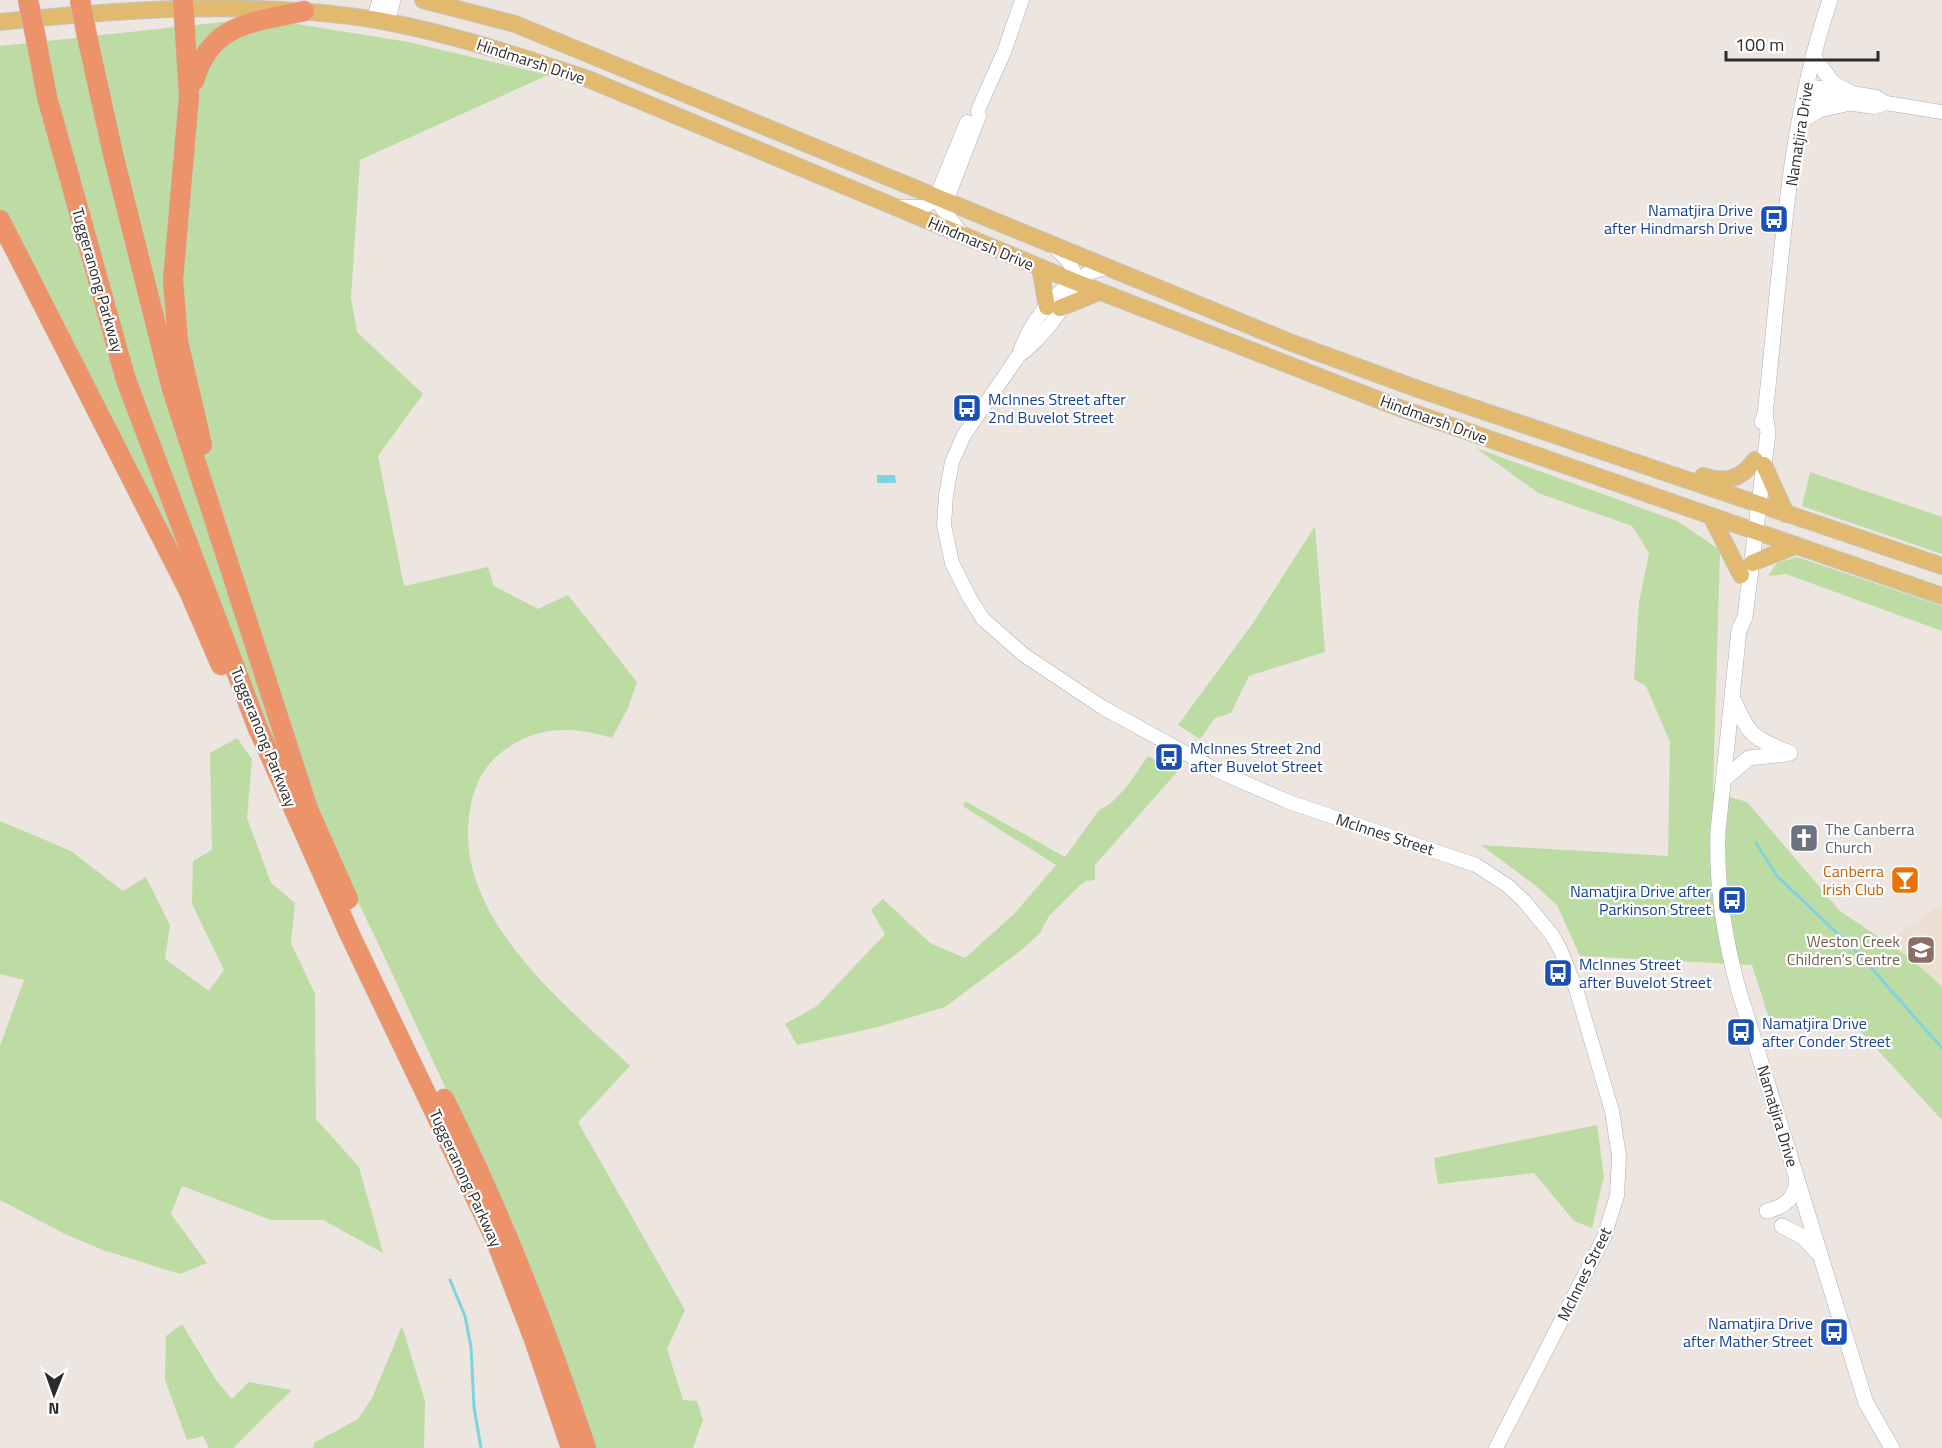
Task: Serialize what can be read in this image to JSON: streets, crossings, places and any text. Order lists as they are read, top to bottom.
{
  "streets": {
    "highway": ["Tuggeranong Parkway"],
    "main road": ["Hindmarsh Drive", "Namatjira Drive"],
    "street": ["McInnes Street"]
  },
  "crossings": [
    ["Hindmarsh Drive", "Namatjira Drive"],
    ["Hindmarsh Drive", "McInnes Street"]
  ],
  "places": {
    "bus stop": [
      "Namatjira Drive after Hindmarsh Drive",
      "McInnes Street after 2nd Buvelot Street",
      "McInnes Street 2nd after Buvelot Street",
      "Namatjira Drive after Parkinson Street",
      "McInnes Street after Buvelot Street",
      "Namatjira Drive after Conder Street",
      "Namatjira Drive after Mather Street"
    ],
    "church": ["The Canberra Church"],
    "bar": ["Canberra Irish Club"],
    "school or university": ["Weston Creek Children’s Centre"]
  },
  "scale_bar": "100 m",
  "north": "bottom"
}
